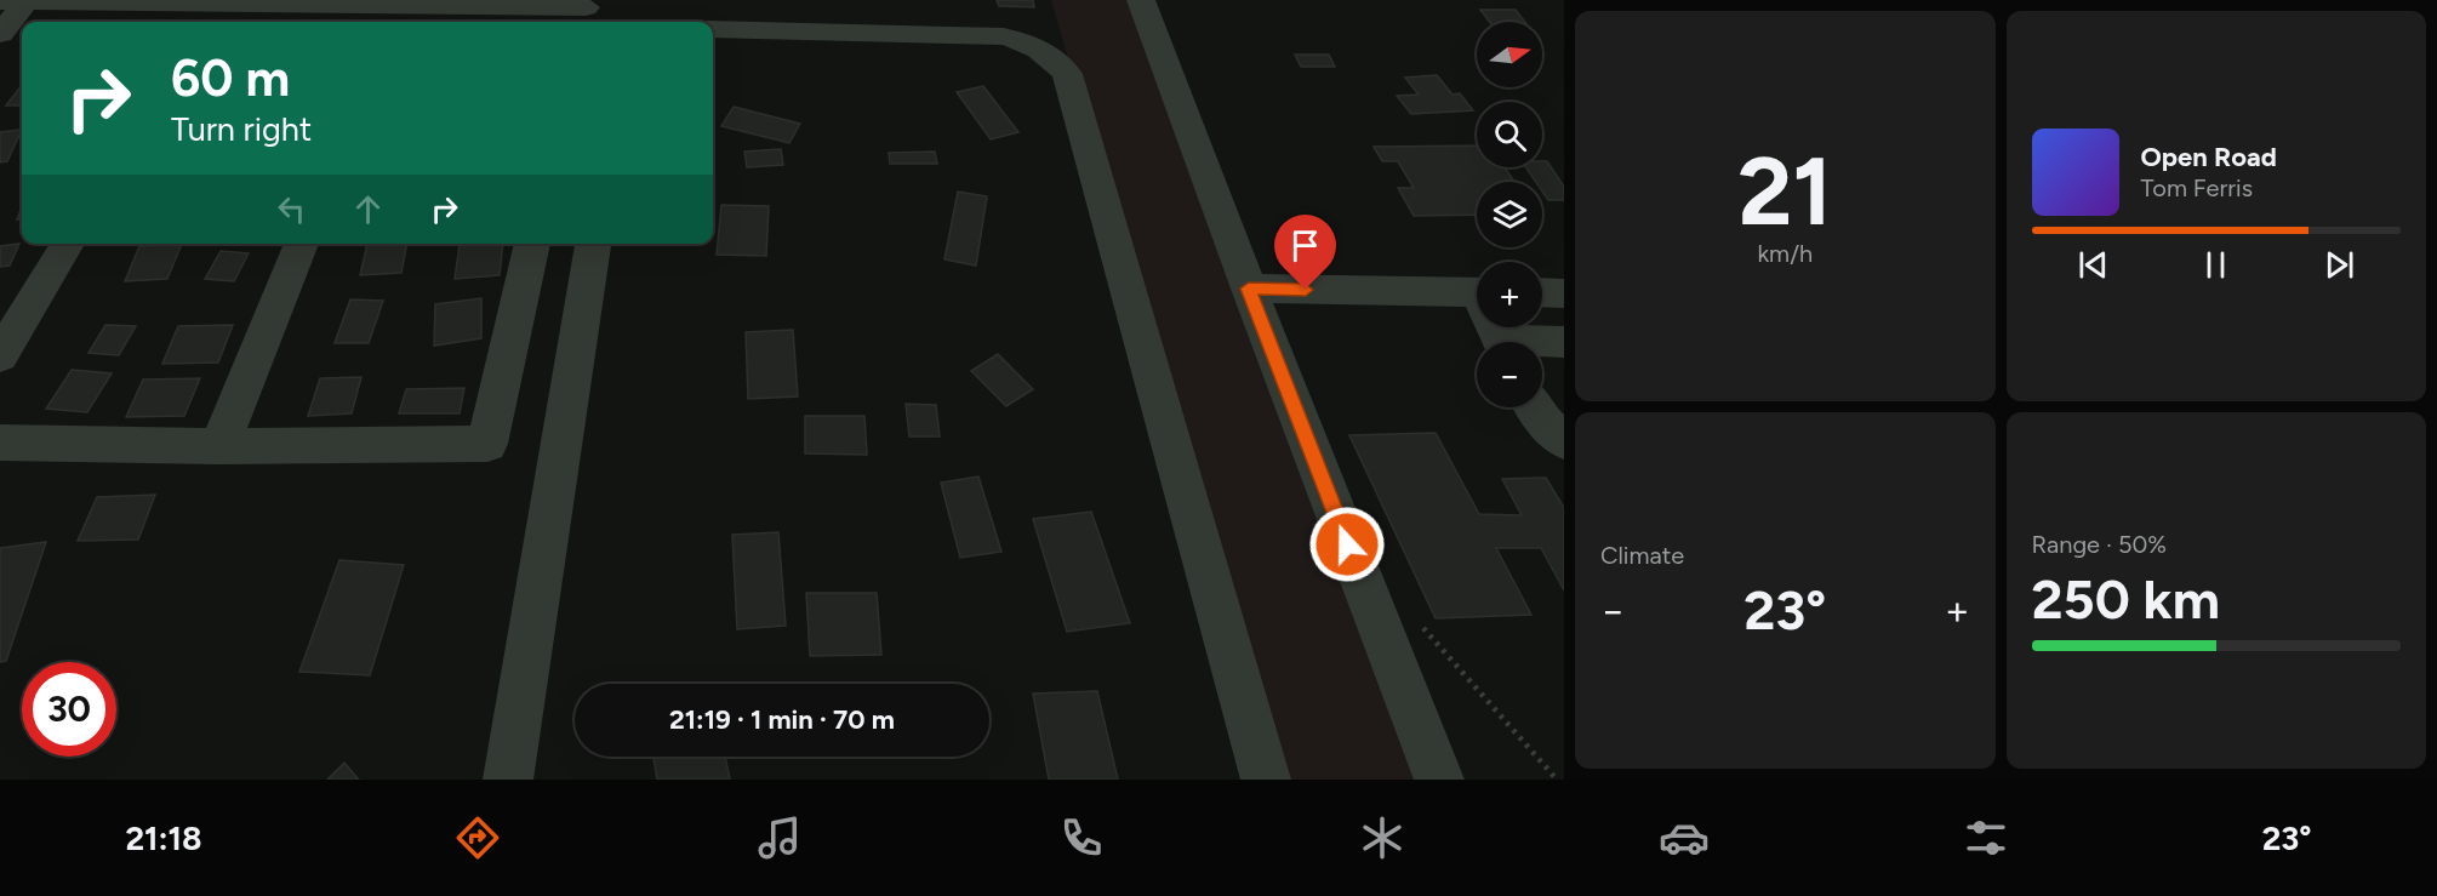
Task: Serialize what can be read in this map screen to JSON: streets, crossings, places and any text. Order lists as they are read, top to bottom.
{
  "north": "right",
  "page": {
    "tile": [
      ["21", "km/h"],
      "Climate",
      ["Range · 50%", "250 km"]
    ],
    "map_buttons": ["+", "−"],
    "turn": ["60 m", "Turn right"],
    "song": ["Open Road", "Tom Ferris"],
    "heat": ["−", "23°", "+"],
    "limit": "30",
    "trip": "21:19 · 1 min · 70 m",
    "tabs": ["21:18", "23°"]
  }
}
